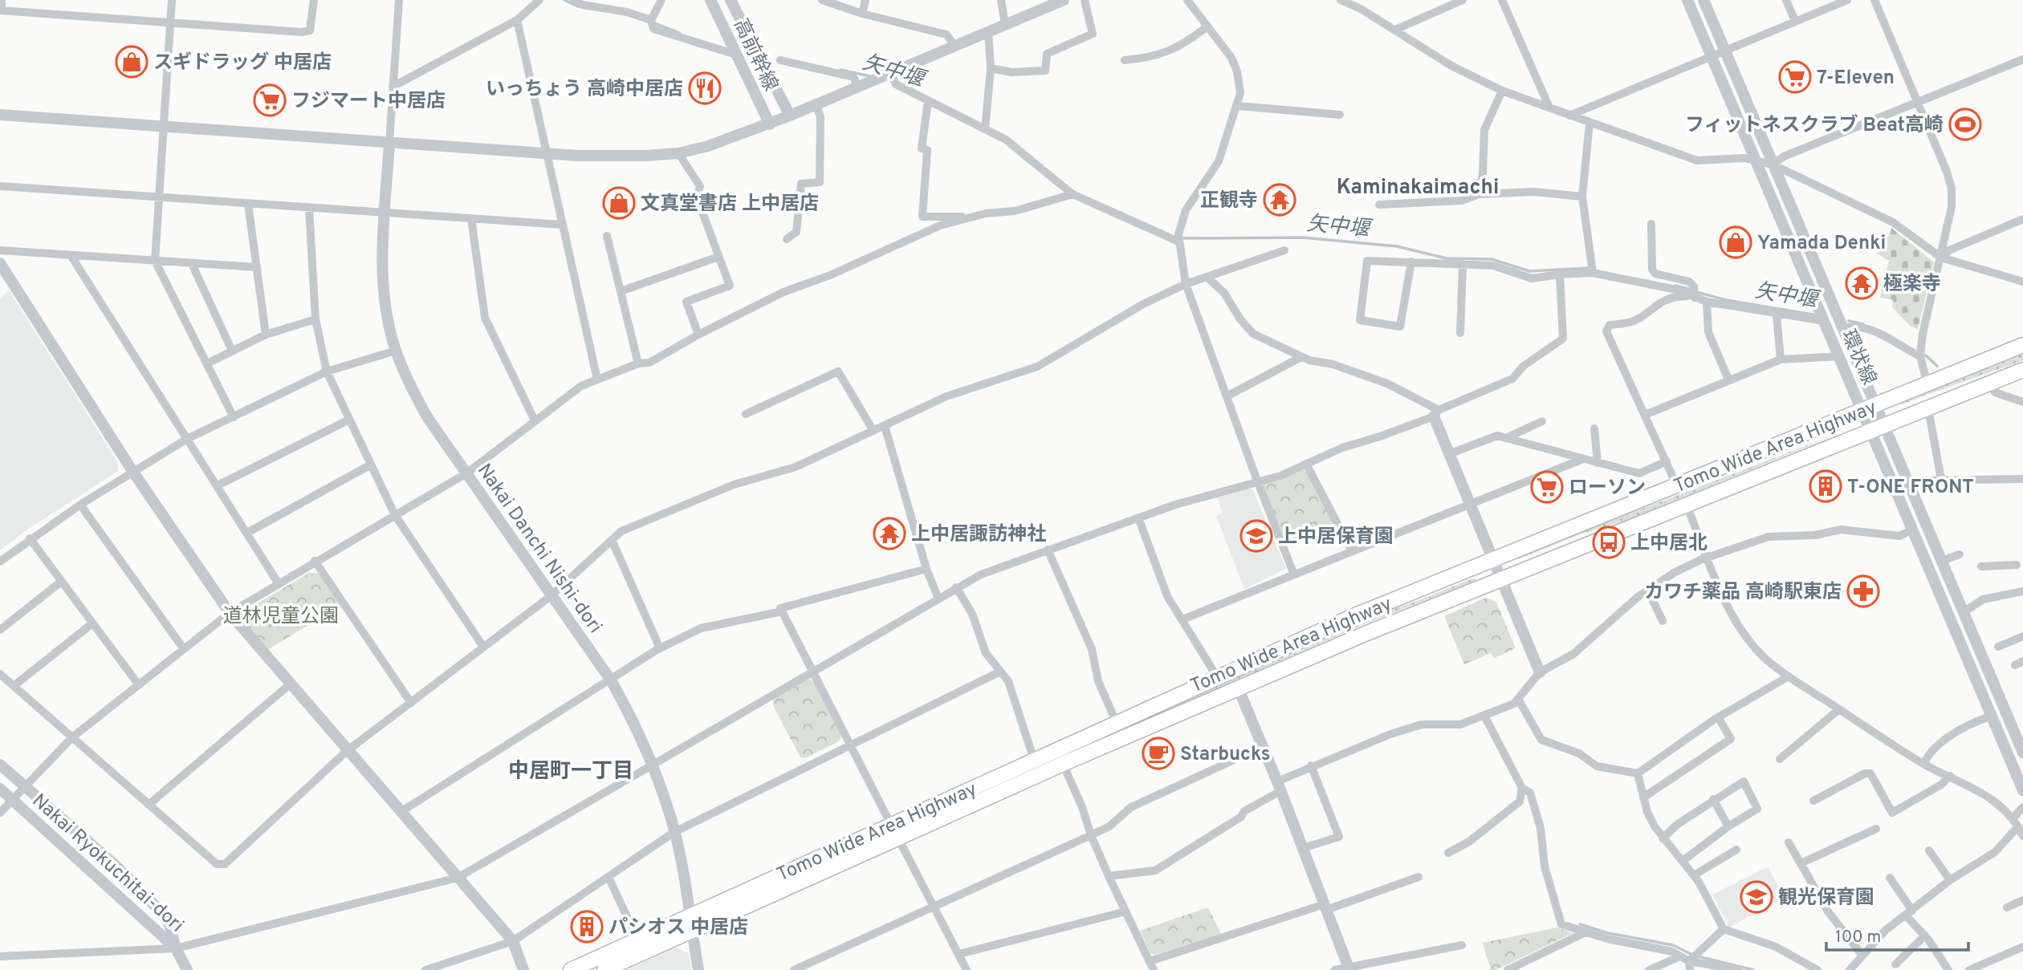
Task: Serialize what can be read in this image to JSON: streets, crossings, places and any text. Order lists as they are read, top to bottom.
{
  "streets": {
    "highway": ["Tomo Wide Area Highway"],
    "street": [
      "高前幹線",
      "環状線",
      "Nakai Danchi Nishi-dori",
      "Nakai Ryokuchitai-dori"
    ]
  },
  "crossings": [
    ["環状線", "Tomo Wide Area Highway"],
    ["Tomo Wide Area Highway", "Nakai Danchi Nishi-dori"]
  ],
  "districts": ["Kaminakaimachi", "中居町一丁目"],
  "water": ["矢中堰"],
  "parks": ["道林児童公園"],
  "places": {
    "shop": ["スギドラッグ 中居店", "文真堂書店 上中居店", "Yamada Denki"],
    "supermarket": ["7-Eleven", "フジマート中居店", "ローソン"],
    "restaurant": ["いっちょう 高崎中居店"],
    "sports": ["フィットネスクラブ Beat高崎"],
    "temple": ["正観寺", "極楽寺", "上中居諏訪神社"],
    "building": ["T-ONE FRONT", "パシオス 中居店"],
    "school or university": ["上中居保育園", "観光保育園"],
    "bus stop": ["上中居北"],
    "pharmacy": ["カワチ薬品 高崎駅東店"],
    "cafe": ["Starbucks"]
  },
  "scale_bar": "100 m"
}
